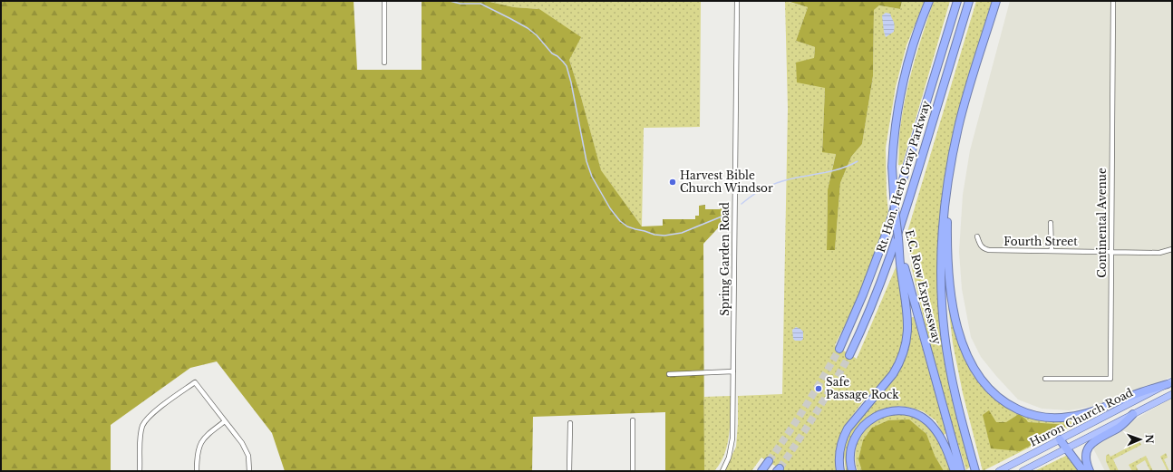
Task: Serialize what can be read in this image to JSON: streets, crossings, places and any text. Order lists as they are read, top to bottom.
{
  "streets": {
    "highway": ["Rt. Hon. Herb Gray Parkway", "E.C. Row Expressway", "Huron Church Road"],
    "street": ["Continental Avenue", "Fourth Street", "Spring Garden Road"]
  },
  "crossings": [
    ["Continental Avenue", "Fourth Street"]
  ],
  "places": ["Harvest Bible Church Windsor", "Safe Passage Rock"],
  "north": "right"
}
